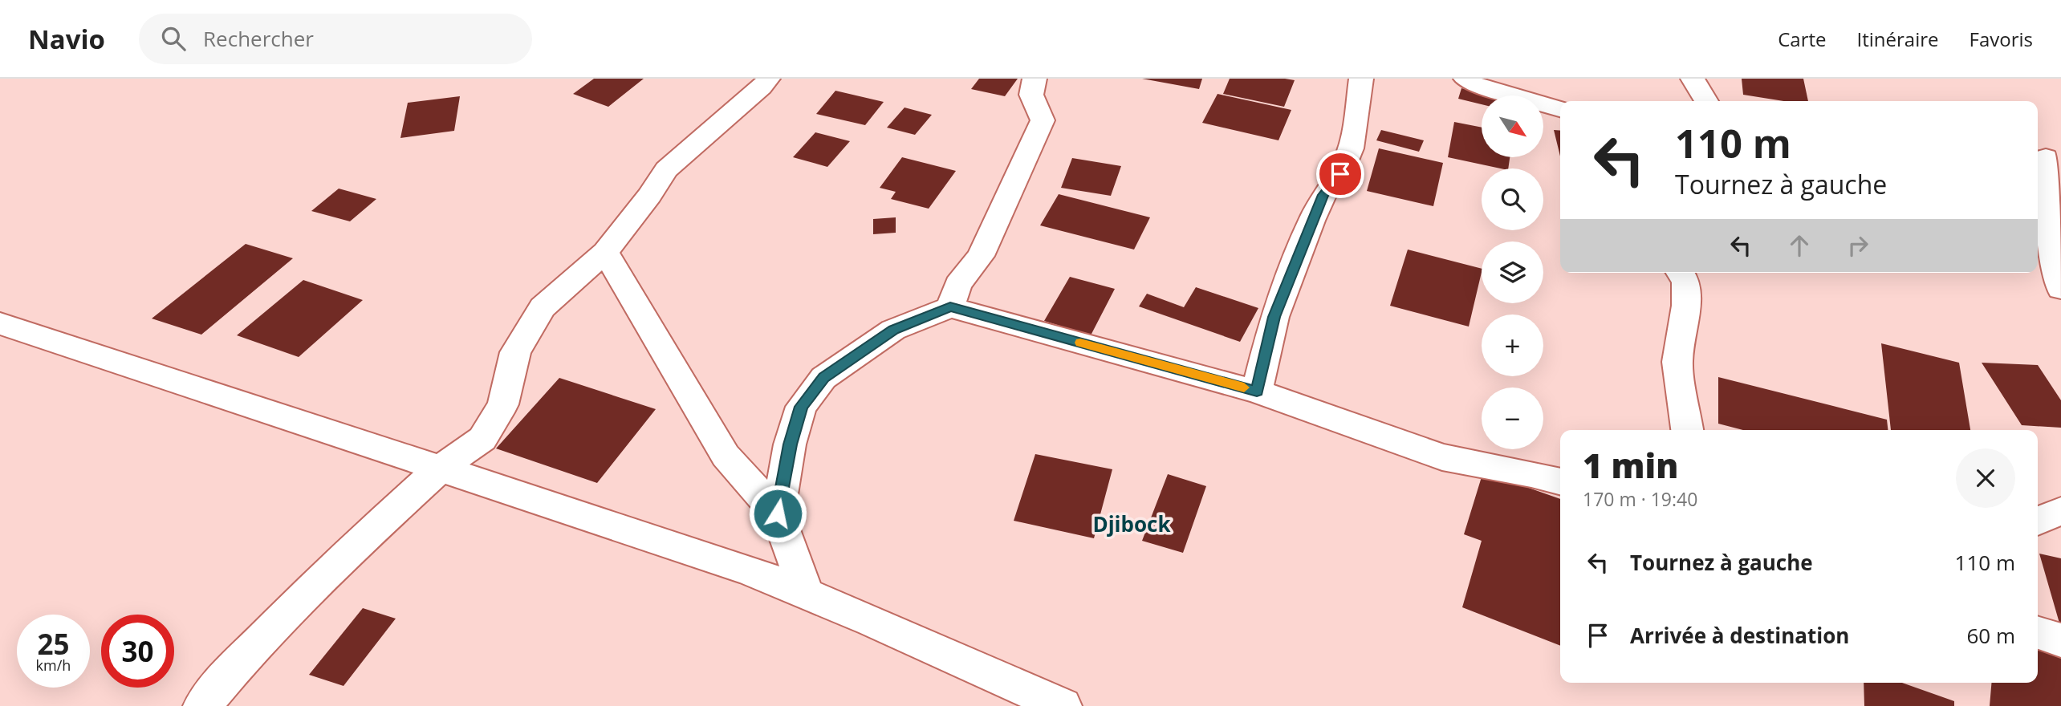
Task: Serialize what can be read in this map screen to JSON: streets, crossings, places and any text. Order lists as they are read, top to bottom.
{
  "districts": ["Djibock"],
  "north": "bottom right",
  "page": {
    "header": "Navio",
    "search": "Rechercher",
    "nav": ["Carte", "Itinéraire", "Favoris"],
    "map_buttons": ["+", "−"],
    "turn": ["110 m", "Tournez à gauche"],
    "heading": ["1 min", "170 m · 19:40"],
    "list": [
      {
        "name": "Tournez à gauche",
        "value": "110 m"
      },
      {
        "name": "Arrivée à destination",
        "value": "60 m"
      }
    ],
    "speed": "25 km/h",
    "limit": "30"
  }
}
